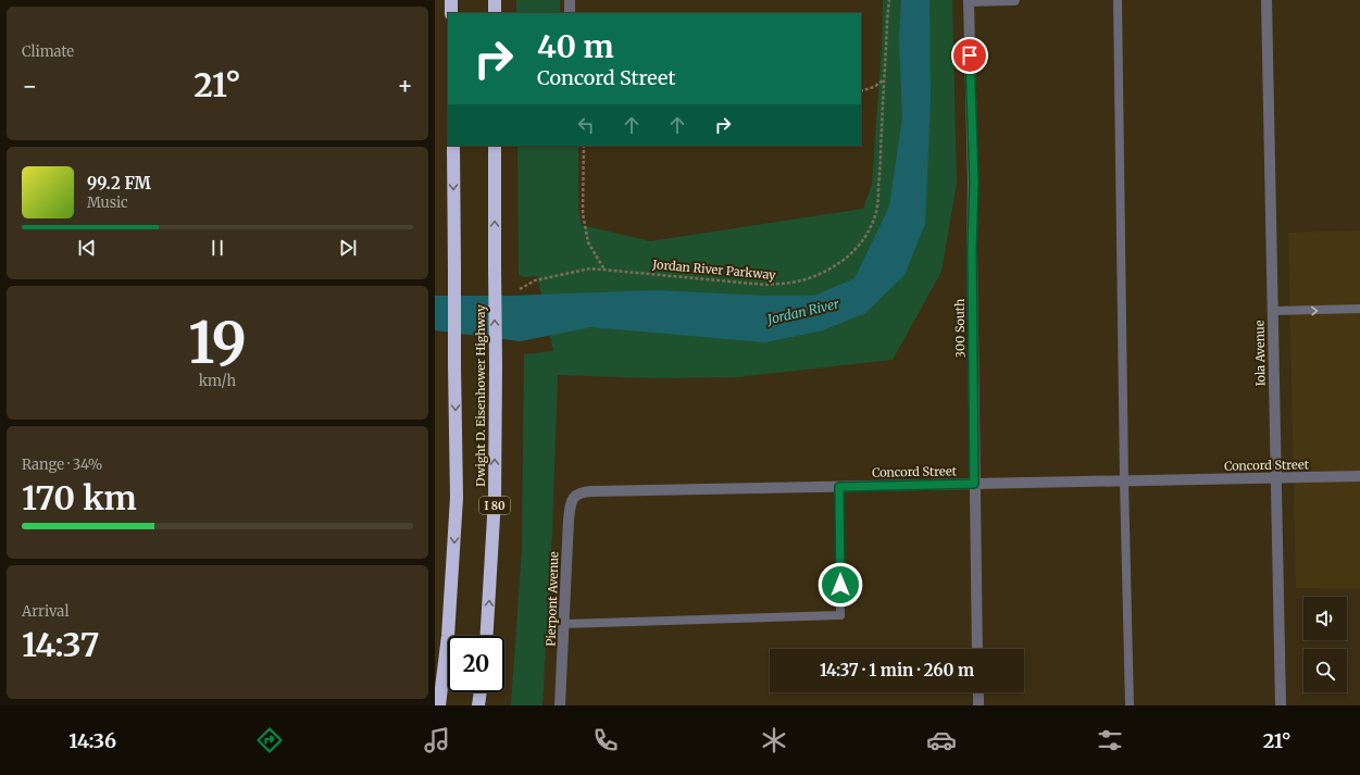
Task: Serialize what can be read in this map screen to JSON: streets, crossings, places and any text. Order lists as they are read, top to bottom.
{
  "streets": {
    "highway": ["Dwight D. Eisenhower Highway", "I 80"],
    "street": [
      "300 South",
      "Iola Avenue",
      "Concord Street",
      "Pierpont Avenue"
    ],
    "path": ["Jordan River Parkway"]
  },
  "crossings": [
    ["300 South", "Concord Street"],
    ["Iola Avenue", "Concord Street"],
    ["Concord Street", "Pierpont Avenue"]
  ],
  "water": ["Jordan River"],
  "page": {
    "tile": [
      "Climate",
      ["19", "km/h"],
      ["Range · 34%", "170 km"],
      ["Arrival", "14:37"]
    ],
    "turn": ["40 m", "Concord Street"],
    "heat": ["−", "21°", "+"],
    "song": ["99.2 FM", "Music"],
    "limit": "20",
    "trip": "14:37 · 1 min · 260 m",
    "tabs": ["14:36", "21°"]
  }
}
